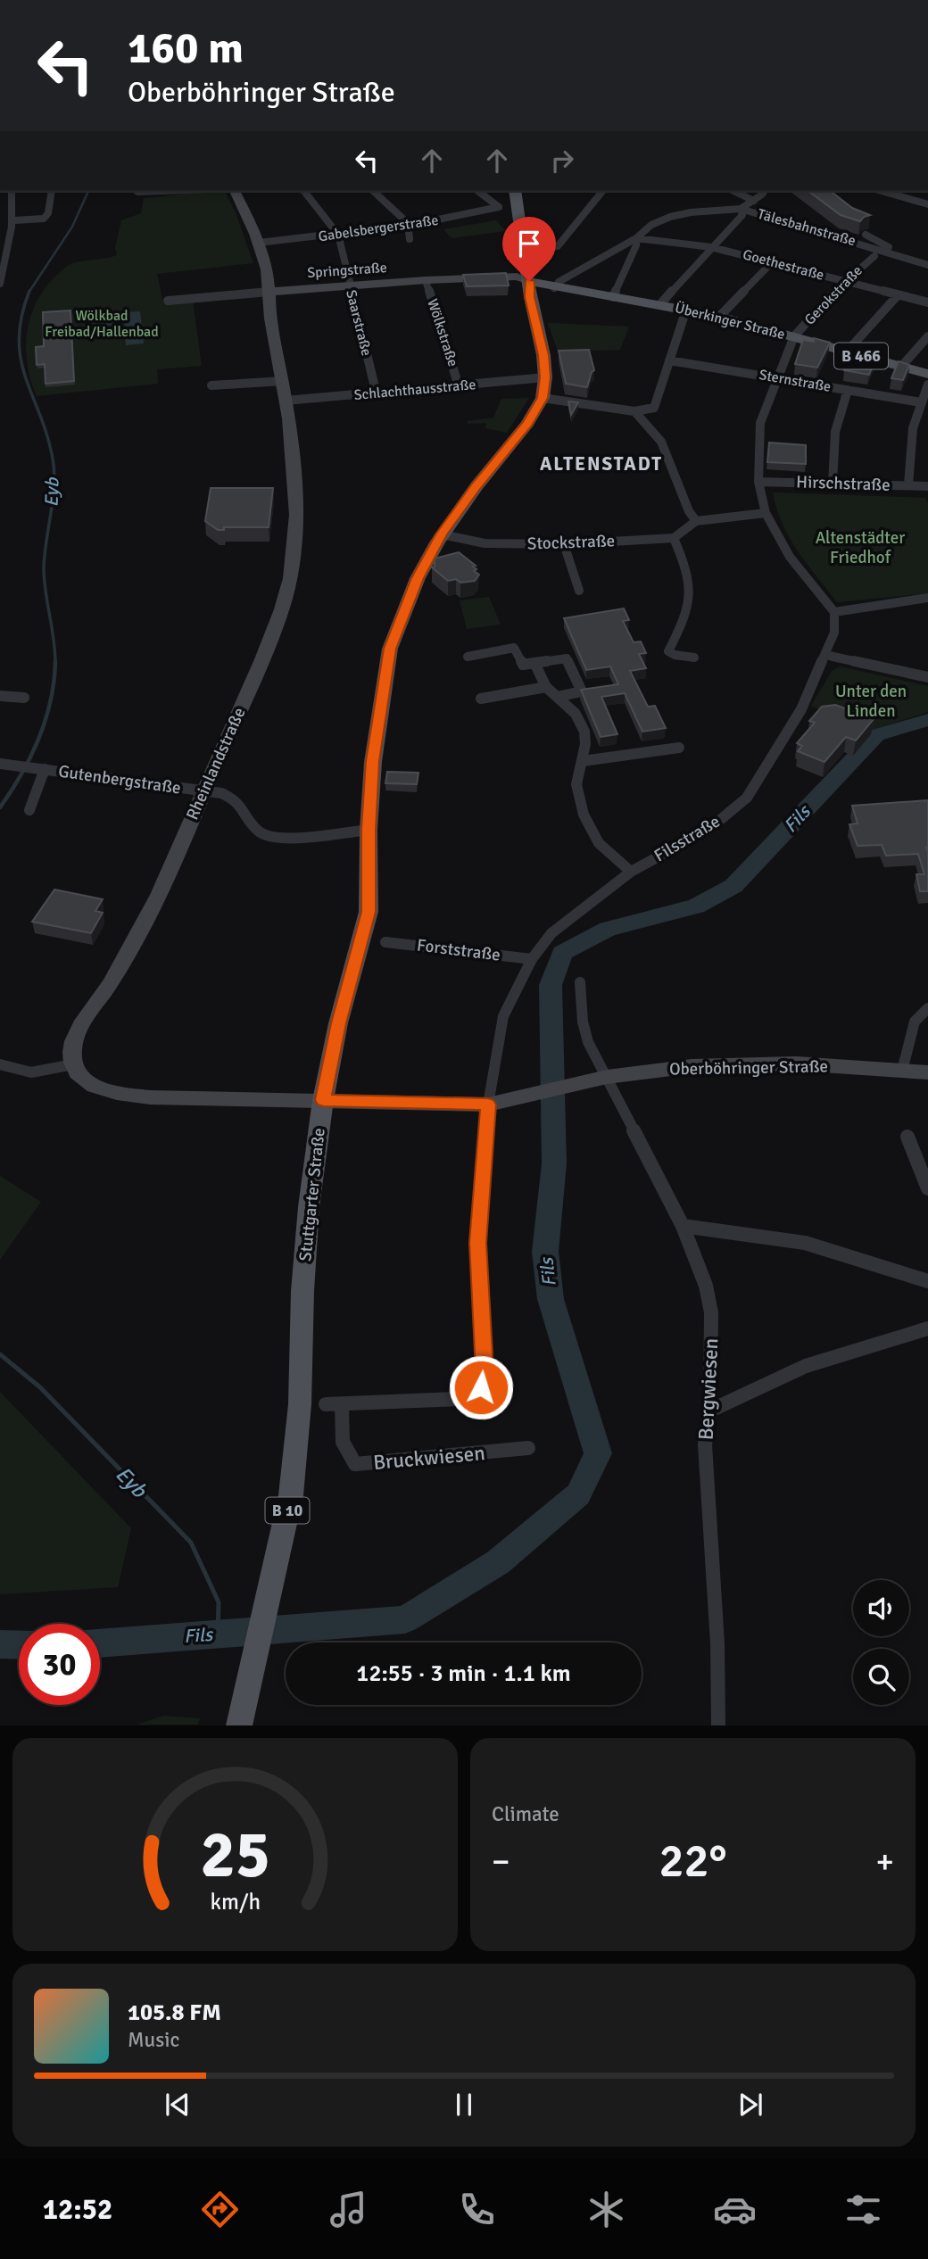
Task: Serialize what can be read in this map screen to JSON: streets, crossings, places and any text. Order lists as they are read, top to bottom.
{
  "streets": {
    "main road": [
      "Springstraße",
      "Überkinger Straße",
      "B 466",
      "Rheinlandstraße",
      "Oberböhringer Straße",
      "Stuttgarter Straße",
      "B 10"
    ],
    "street": [
      "Tälesbahnstraße",
      "Gabelsbergerstraße",
      "Goethestraße",
      "Gerokstraße",
      "Saarstraße",
      "Wölkstraße",
      "Sternstraße",
      "Schlachthausstraße",
      "Hirschstraße",
      "Stockstraße",
      "Gutenbergstraße",
      "Filsstraße",
      "Forststraße",
      "Bergwiesen",
      "Bruckwiesen"
    ]
  },
  "crossings": [
    ["Tälesbahnstraße", "Goethestraße"],
    ["Tälesbahnstraße", "Überkinger Straße"],
    ["Gabelsbergerstraße", "Saarstraße"],
    ["Gabelsbergerstraße", "Rheinlandstraße"],
    ["Goethestraße", "Gerokstraße"],
    ["Springstraße", "Überkinger Straße"],
    ["Springstraße", "Saarstraße"],
    ["Springstraße", "Wölkstraße"],
    ["Springstraße", "Rheinlandstraße"],
    ["Springstraße", "Stuttgarter Straße"],
    ["Gerokstraße", "Überkinger Straße"],
    ["Überkinger Straße", "Stuttgarter Straße"],
    ["Saarstraße", "Schlachthausstraße"],
    ["Wölkstraße", "Schlachthausstraße"],
    ["Schlachthausstraße", "Rheinlandstraße"],
    ["Schlachthausstraße", "Stuttgarter Straße"],
    ["Stockstraße", "Stuttgarter Straße"],
    ["Rheinlandstraße", "Gutenbergstraße"],
    ["Gutenbergstraße", "Stuttgarter Straße"],
    ["Filsstraße", "Forststraße"],
    ["Oberböhringer Straße", "Stuttgarter Straße"],
    ["Oberböhringer Straße", "Bergwiesen"]
  ],
  "districts": ["ALTENSTADT"],
  "water": ["Eyb", "Fils"],
  "parks": ["Wölkbad Freibad/Hallenbad", "Altenstädter Friedhof", "Unter den Linden"],
  "page": {
    "turn": ["160 m", "Oberböhringer Straße"],
    "limit": "30",
    "trip": "12:55 · 3 min · 1.1 km",
    "tile": "Climate",
    "heat": ["−", "22°", "+"],
    "song": ["105.8 FM", "Music"],
    "tabs": "12:52",
    "gauge": ["25", "km/h"]
  }
}
